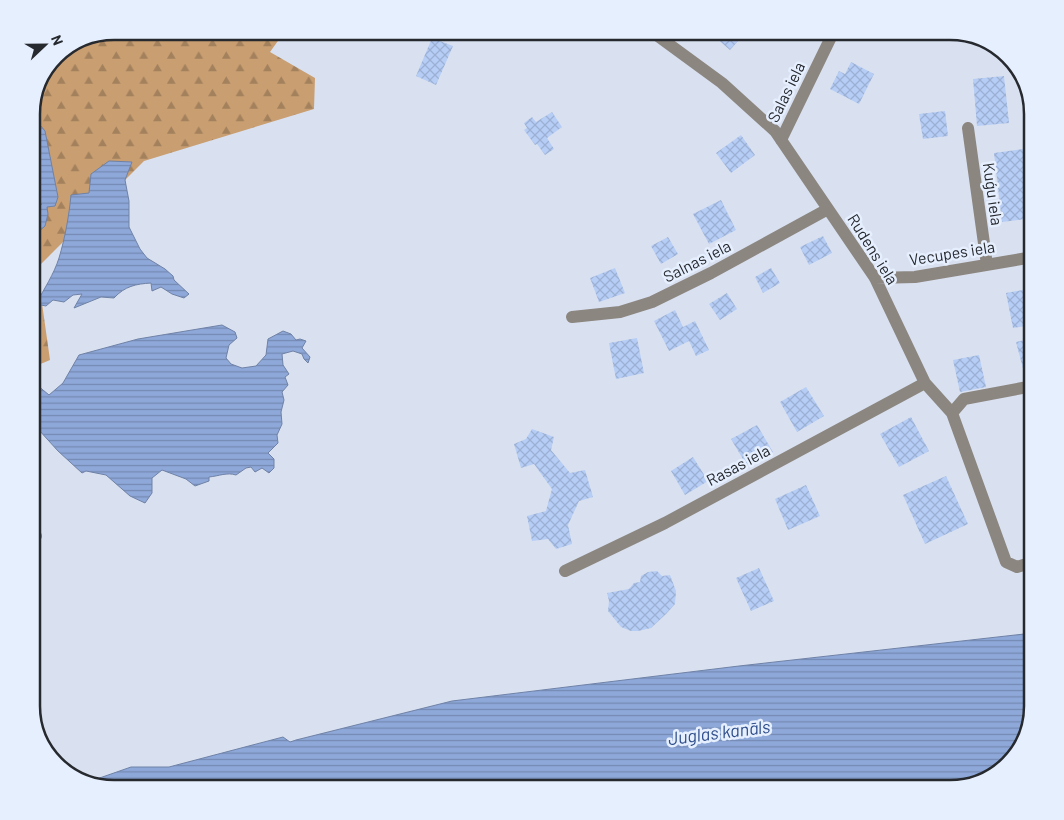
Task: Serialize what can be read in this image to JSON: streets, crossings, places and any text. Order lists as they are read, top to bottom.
{
  "streets": {
    "street": [
      "Salas iela",
      "Kuģu iela",
      "Rudens iela",
      "Vecupes iela",
      "Salnas iela",
      "Rasas iela"
    ]
  },
  "crossings": [
    ["Salas iela", "Rudens iela"],
    ["Kuģu iela", "Vecupes iela"],
    ["Rudens iela", "Vecupes iela"],
    ["Rudens iela", "Salnas iela"],
    ["Rudens iela", "Rasas iela"]
  ],
  "water": ["Juglas kanāls"],
  "north": "right"
}
